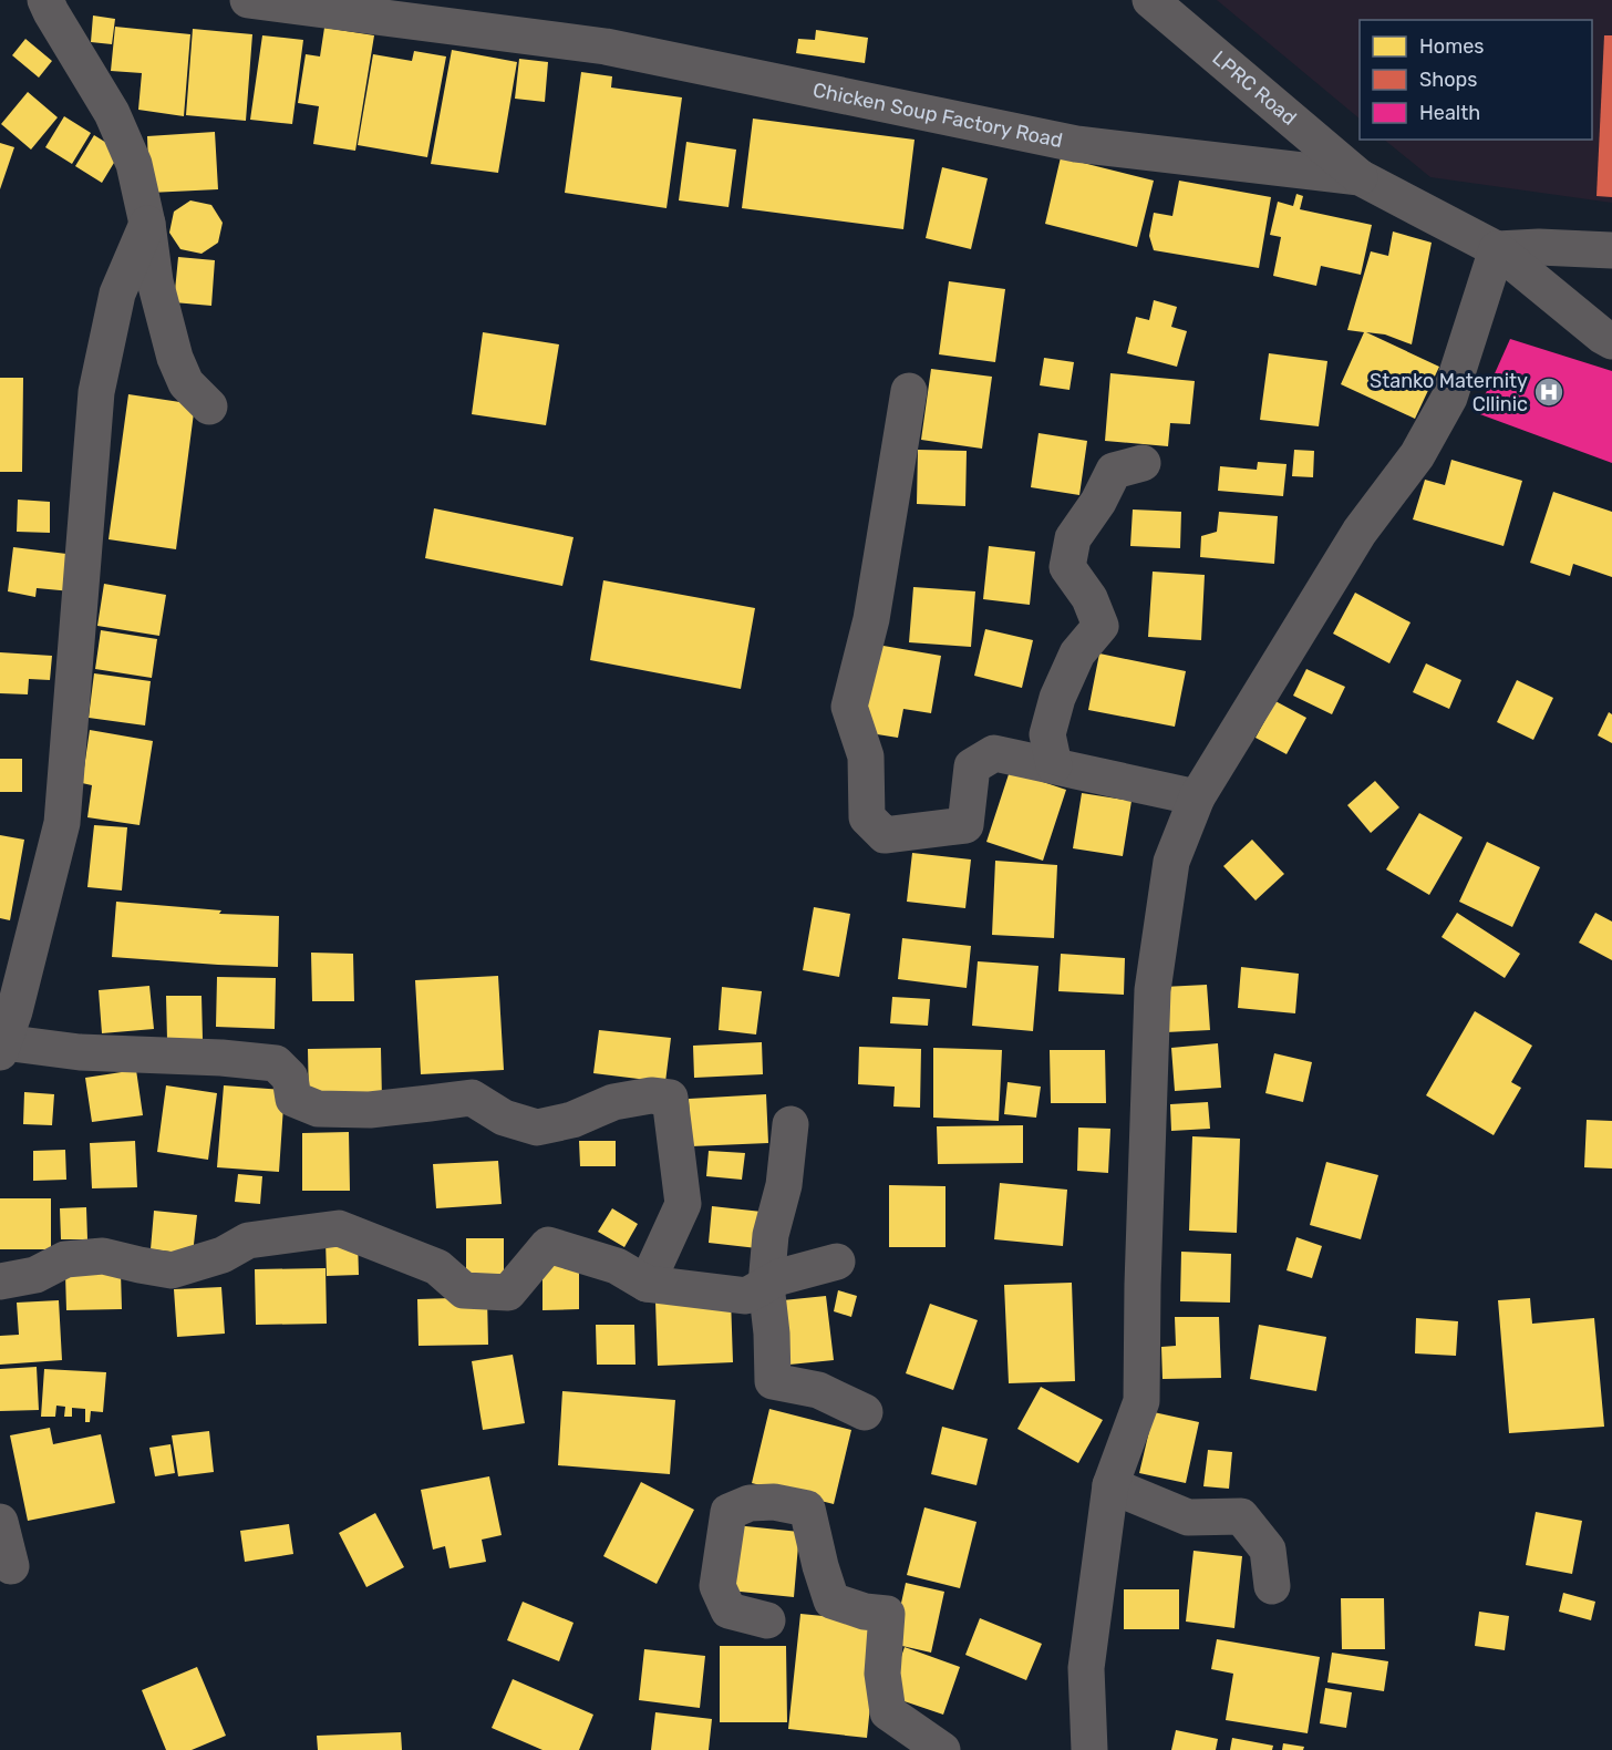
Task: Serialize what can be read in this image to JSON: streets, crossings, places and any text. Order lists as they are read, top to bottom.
{
  "streets": {
    "street": ["LPRC Road", "Chicken Soup Factory Road"]
  },
  "crossings": [
    ["LPRC Road", "Chicken Soup Factory Road"]
  ],
  "places": {
    "hospital": ["Stanko Maternity Cllinic"]
  },
  "legend": ["Homes", "Shops", "Health"]
}
